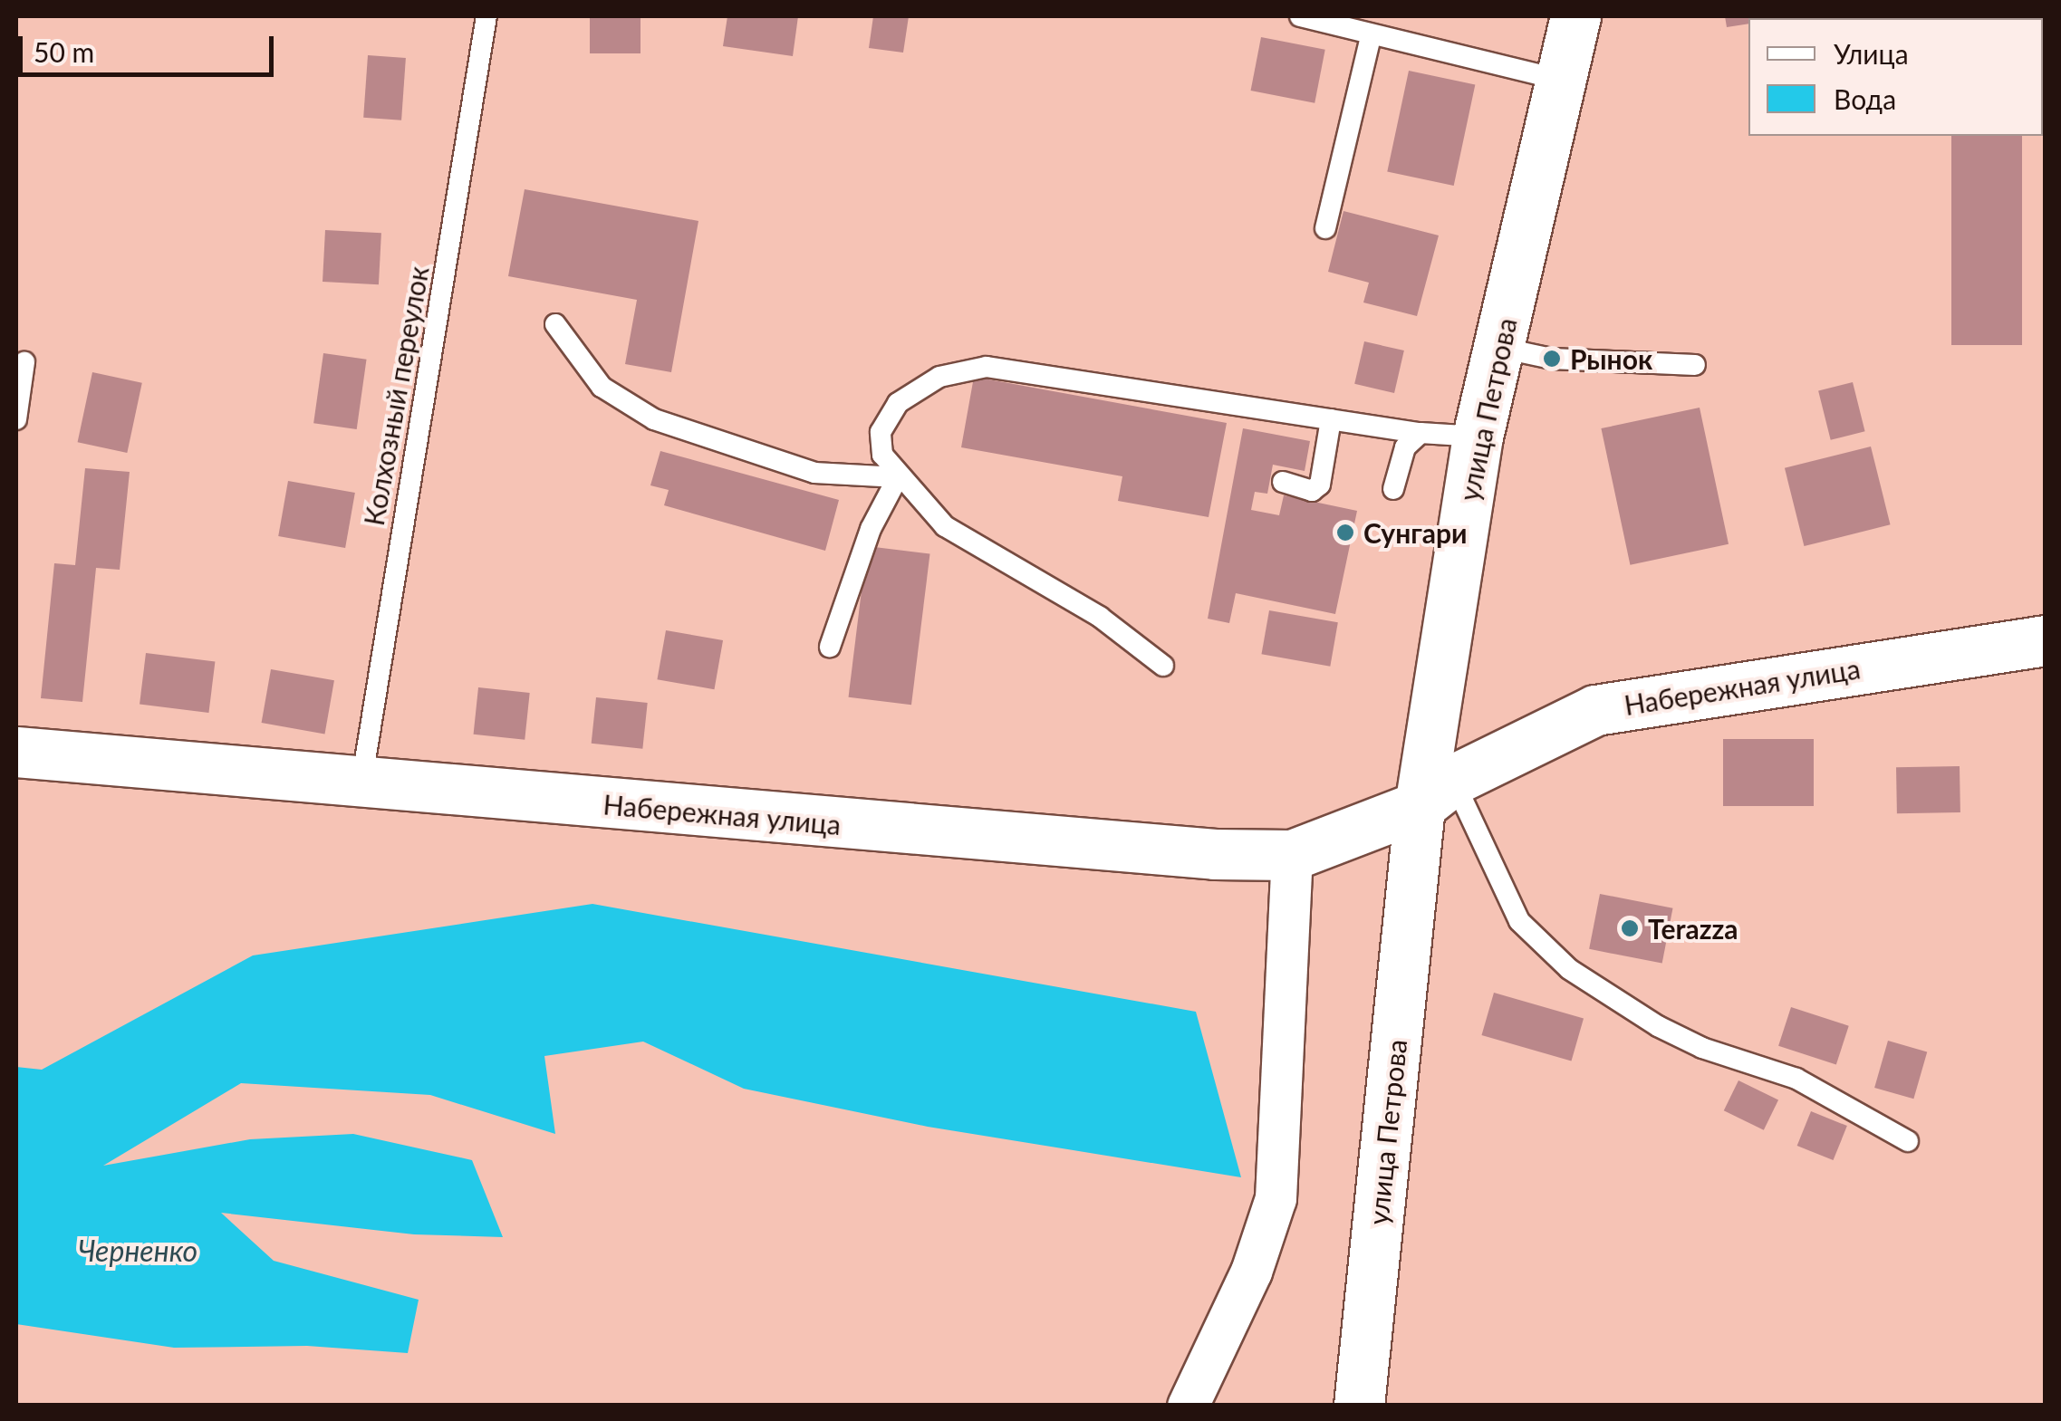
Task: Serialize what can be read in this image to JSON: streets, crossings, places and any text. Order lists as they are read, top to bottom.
{
  "streets": {
    "main road": ["улица Петрова", "Набережная улица"],
    "lane": ["Колхозный переулок"]
  },
  "crossings": [
    ["Колхозный переулок", "Набережная улица"],
    ["улица Петрова", "Набережная улица"]
  ],
  "water": ["Черненко"],
  "places": ["Рынок", "Сунгари", "Terazza"],
  "legend": ["Улица", "Вода"],
  "scale_bar": "50 m"
}
